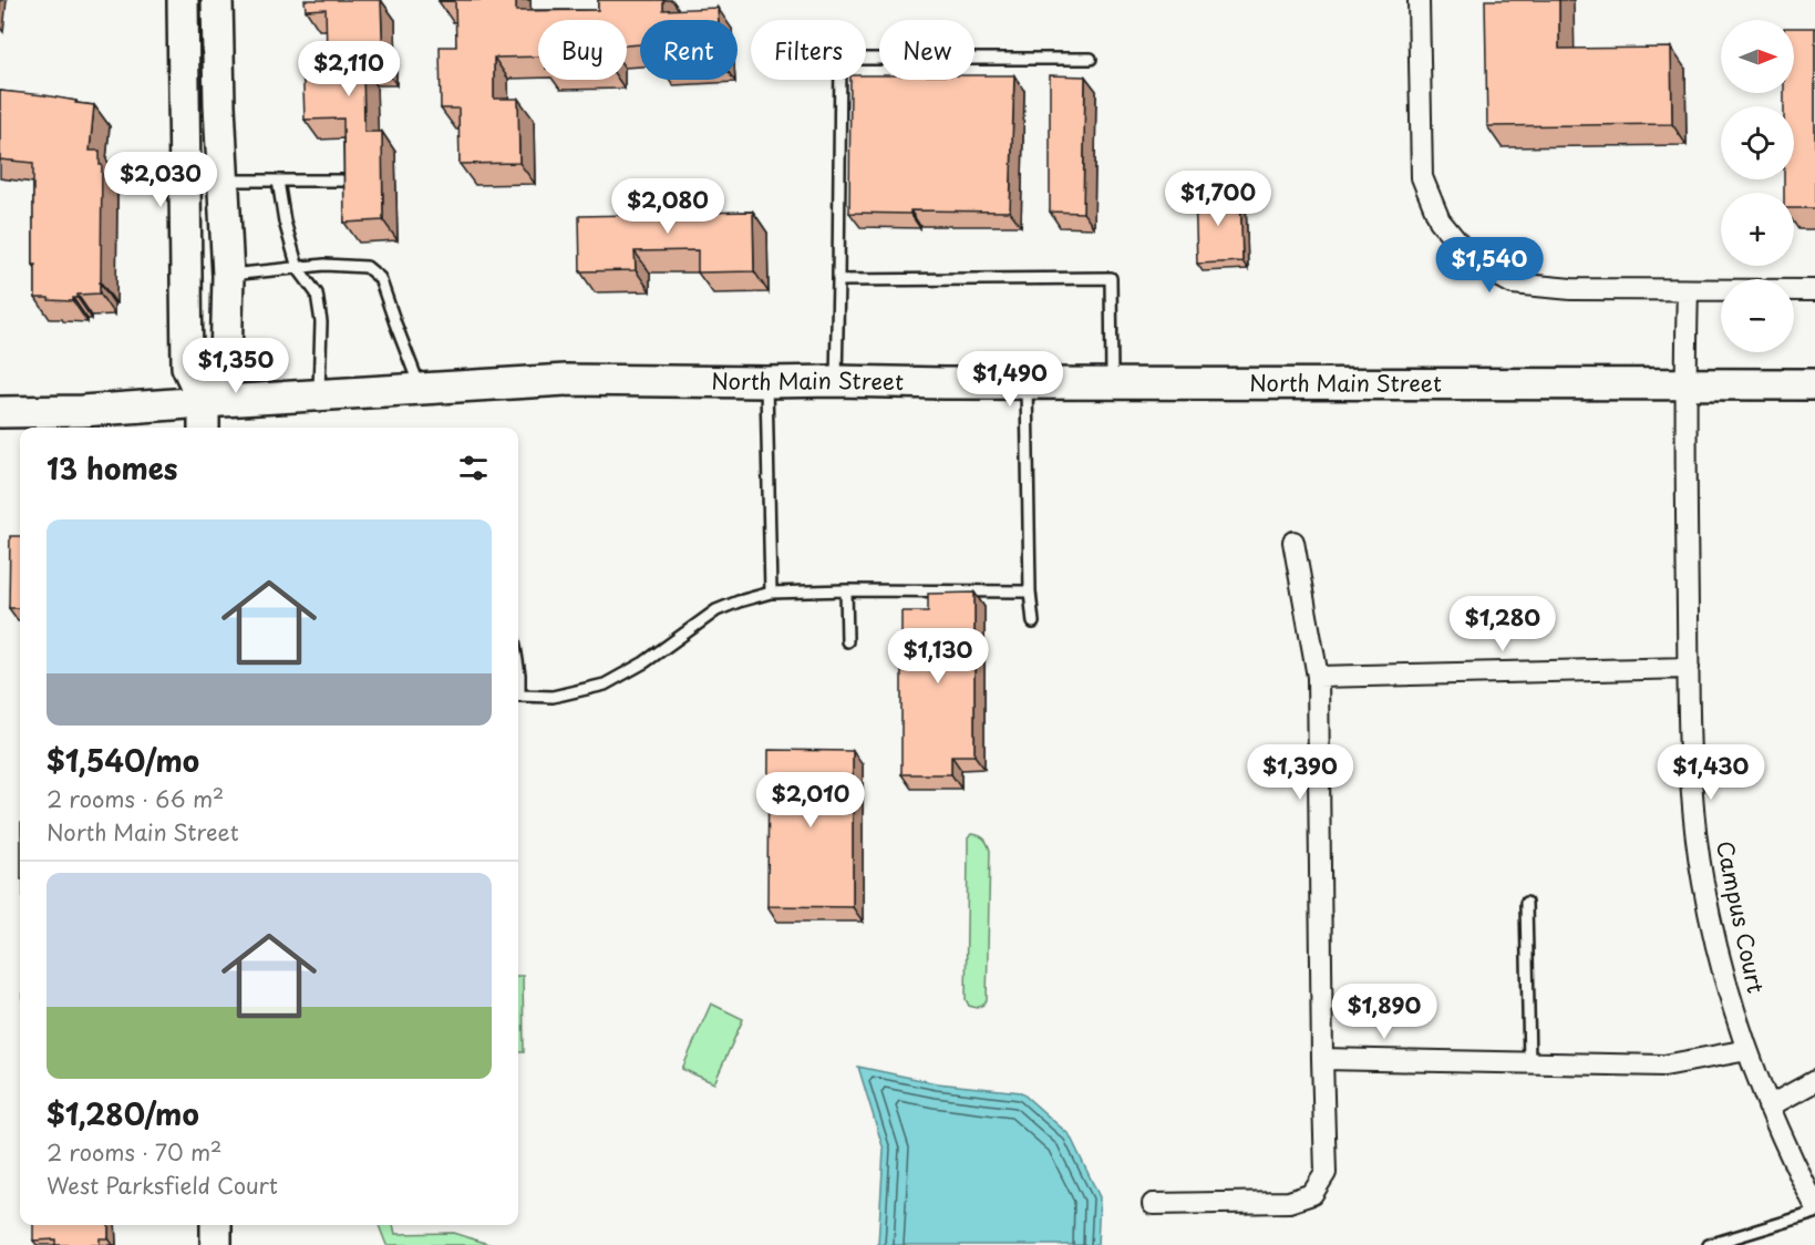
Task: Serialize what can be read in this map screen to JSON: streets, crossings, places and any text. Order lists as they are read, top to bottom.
{
  "streets": {
    "main road": ["North Main Street"],
    "street": ["Campus Court"]
  },
  "crossings": [
    ["North Main Street", "Campus Court"]
  ],
  "north": "right",
  "page": {
    "map_buttons": ["+", "−"],
    "chip": [
      "Buy",
      "Rent",
      "Filters",
      "New"
    ],
    "price": [
      "$2,110",
      "$2,030",
      "$1,700",
      "$2,080",
      "$1,540",
      "$1,350",
      "$1,490",
      "$1,280",
      "$1,130",
      "$1,390",
      "$1,430",
      "$2,010",
      "$1,890"
    ],
    "heading": "13 homes",
    "list": [
      {
        "name": "$1,540/mo",
        "note": "2 rooms · 66 m² · North Main Street"
      },
      {
        "name": "$1,280/mo",
        "note": "2 rooms · 70 m² · West Parksfield Court"
      }
    ]
  }
}
